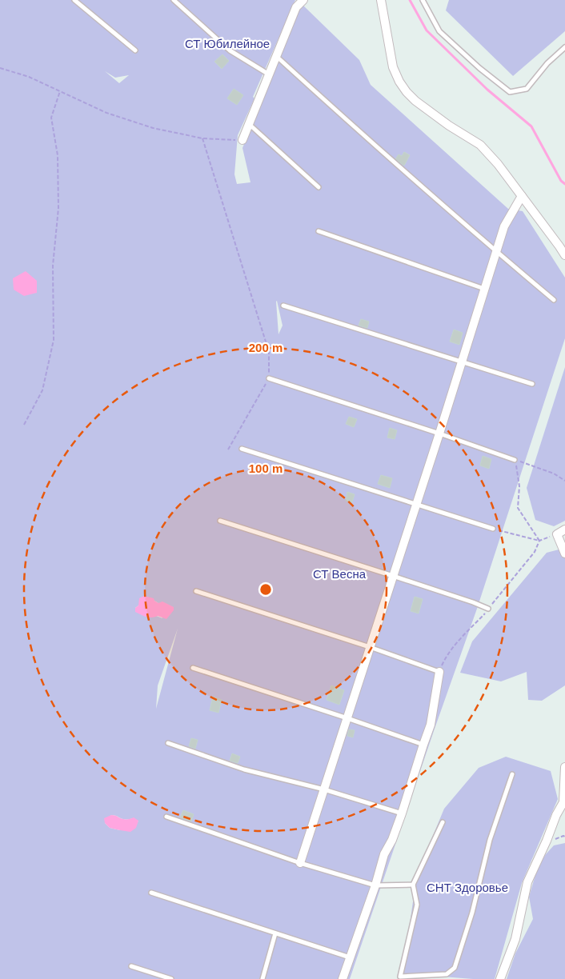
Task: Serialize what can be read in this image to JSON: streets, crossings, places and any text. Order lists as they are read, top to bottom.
{
  "parks": ["СТ Юбилейное", "СТ Весна", "СНТ Здоровье"],
  "rings": ["200 m", "100 m"]
}
